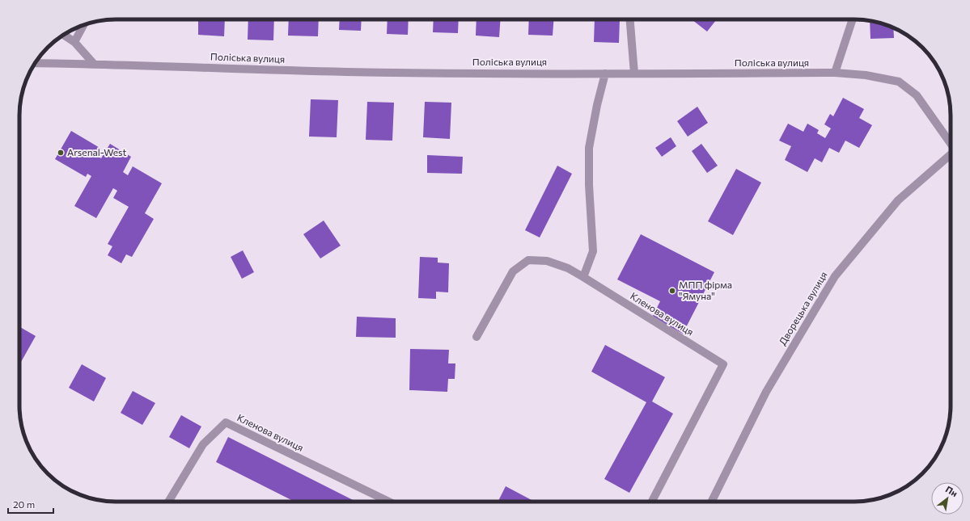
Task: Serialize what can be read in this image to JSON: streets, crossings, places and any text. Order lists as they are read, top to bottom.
{
  "streets": {
    "street": ["Поліська вулиця", "Дворецька вулиця", "Кленова вулиця"]
  },
  "places": ["Arsenal-West", "МПП фірма \"Ямуна\""],
  "scale_bar": "20 m",
  "north": "top right"
}
